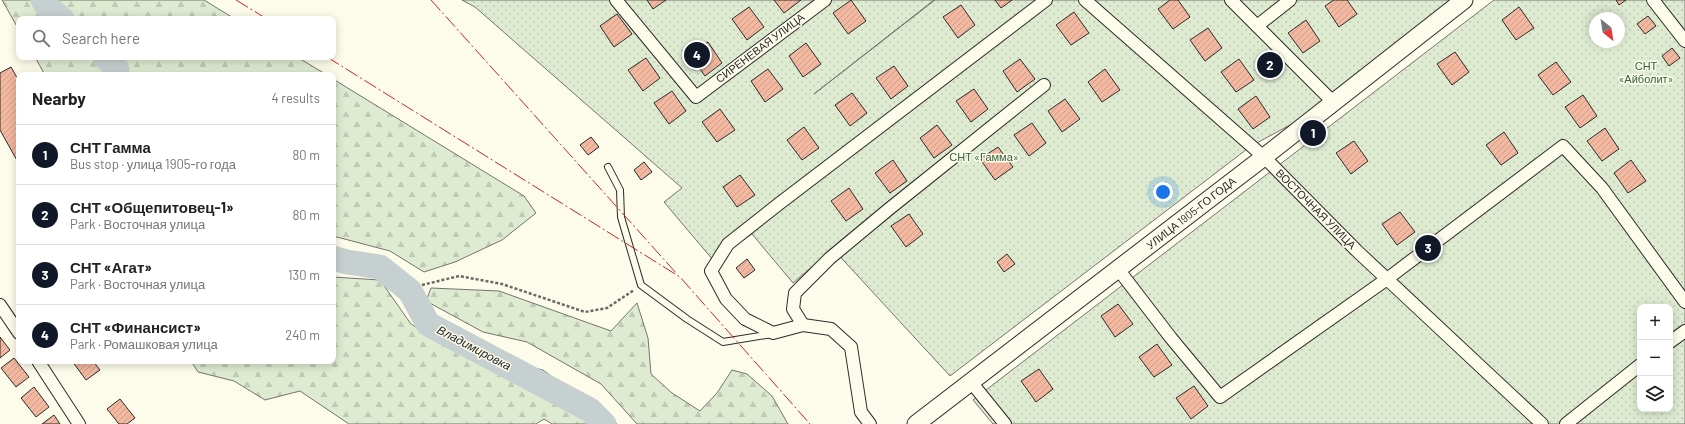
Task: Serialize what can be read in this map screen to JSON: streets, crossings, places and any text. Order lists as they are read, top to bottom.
{
  "streets": {
    "street": ["СИРЕНЕВАЯ УЛИЦА", "ВОСТОЧНАЯ УЛИЦА", "УЛИЦА 1905-ГО ГОДА"]
  },
  "crossings": [
    ["ВОСТОЧНАЯ УЛИЦА", "УЛИЦА 1905-ГО ГОДА"]
  ],
  "water": ["Владимировка"],
  "parks": ["СНТ «Айболит»", "СНТ «Гамма»"],
  "north": "bottom right",
  "page": {
    "search": "Search here",
    "pins": [
      "4",
      "2",
      "1",
      "3"
    ],
    "heading": ["Nearby", "4 results"],
    "list": [
      {
        "mark": "1",
        "name": "СНТ Гамма",
        "note": "Bus stop · улица 1905-го года",
        "value": "80 m"
      },
      {
        "mark": "2",
        "name": "СНТ «Общепитовец-1»",
        "note": "Park · Восточная улица",
        "value": "80 m"
      },
      {
        "mark": "3",
        "name": "СНТ «Агат»",
        "note": "Park · Восточная улица",
        "value": "130 m"
      },
      {
        "mark": "4",
        "name": "СНТ «Финансист»",
        "note": "Park · Ромашковая улица",
        "value": "240 m"
      }
    ],
    "map_buttons": ["+", "−"]
  }
}
